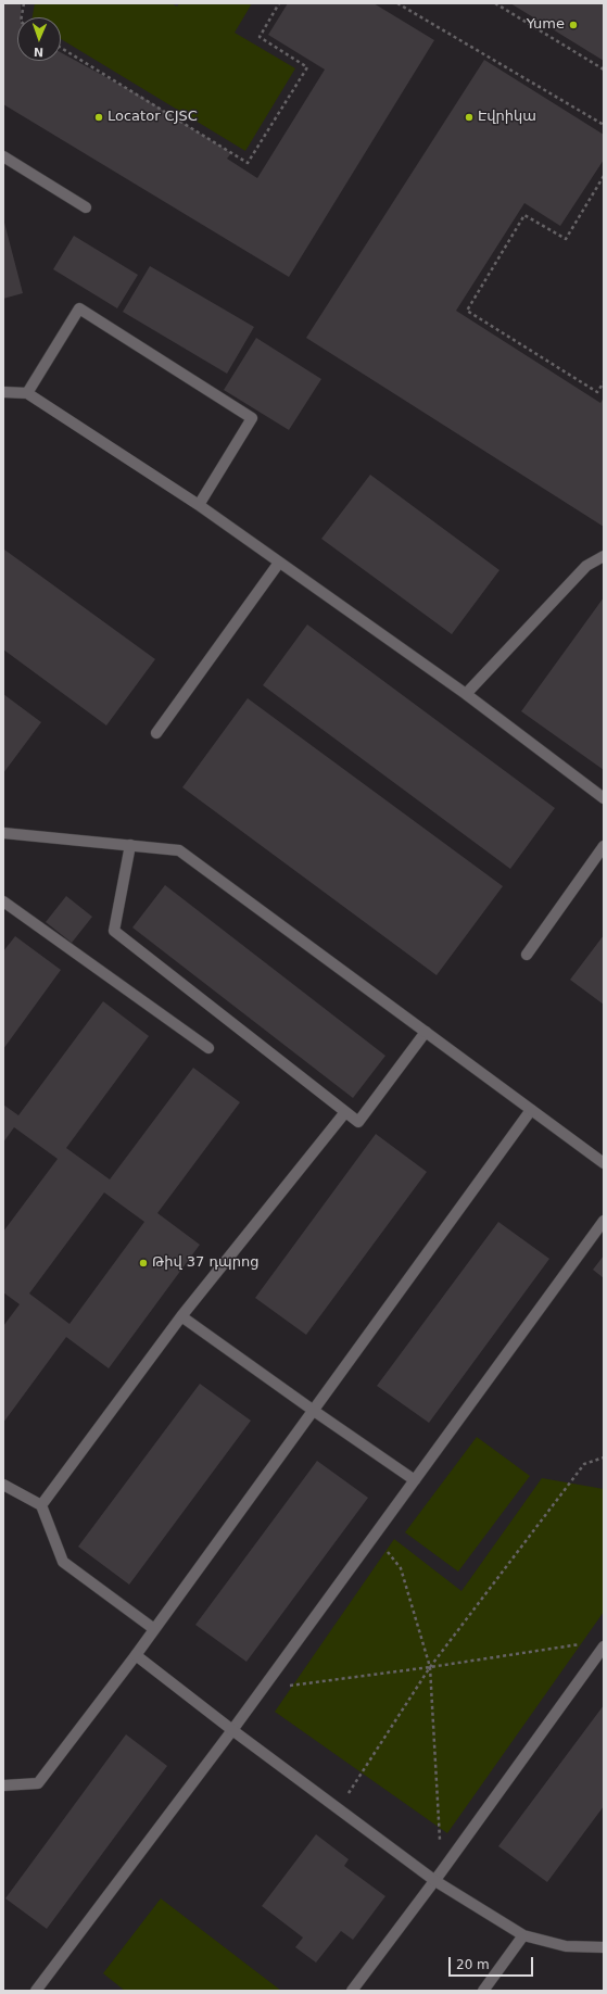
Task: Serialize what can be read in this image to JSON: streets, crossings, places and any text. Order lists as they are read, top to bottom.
{
  "places": [
    "Yume",
    "Locator CJSC",
    "Էվրիկա",
    "Թիվ 37 դպրոց"
  ],
  "scale_bar": "20 m",
  "north": "bottom"
}
